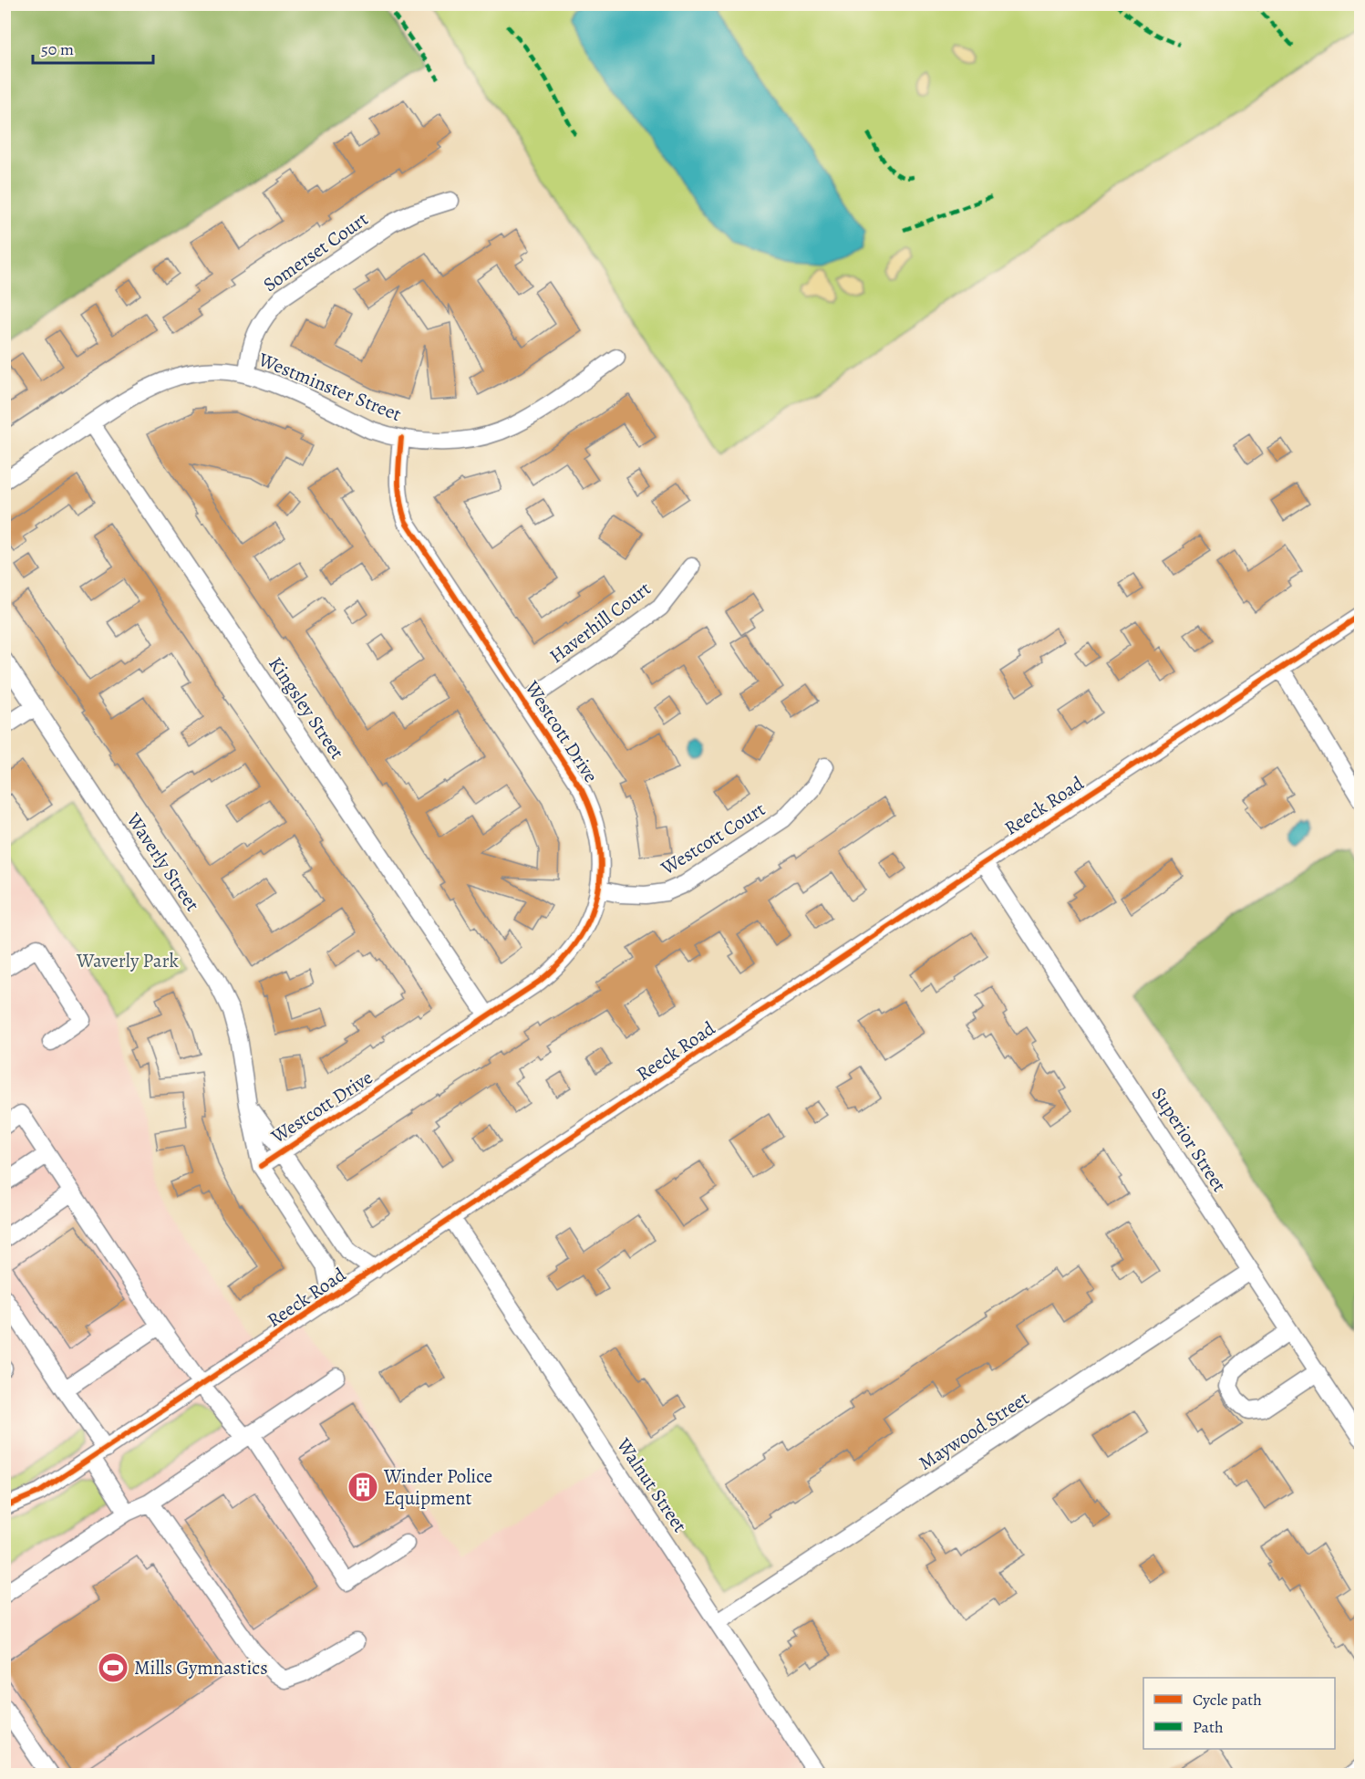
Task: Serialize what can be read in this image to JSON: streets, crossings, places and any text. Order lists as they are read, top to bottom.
{
  "streets": {
    "street": [
      "Somerset Court",
      "Westminster Street",
      "Haverhill Court",
      "Kingsley Street",
      "Westcott Drive",
      "Reeck Road",
      "Westcott Court",
      "Waverly Street",
      "Superior Street",
      "Maywood Street",
      "Walnut Street"
    ]
  },
  "crossings": [
    ["Somerset Court", "Westminster Street"],
    ["Westminster Street", "Kingsley Street"],
    ["Westminster Street", "Westcott Drive"],
    ["Haverhill Court", "Westcott Drive"],
    ["Kingsley Street", "Westcott Drive"],
    ["Westcott Drive", "Westcott Court"],
    ["Westcott Drive", "Waverly Street"],
    ["Reeck Road", "Waverly Street"],
    ["Reeck Road", "Superior Street"],
    ["Reeck Road", "Walnut Street"],
    ["Superior Street", "Maywood Street"],
    ["Maywood Street", "Walnut Street"]
  ],
  "parks": ["Waverly Park"],
  "places": {
    "building": ["Winder Police Equipment"],
    "sports": ["Mills Gymnastics"]
  },
  "legend": ["Cycle path", "Path"],
  "scale_bar": "50 m"
}
